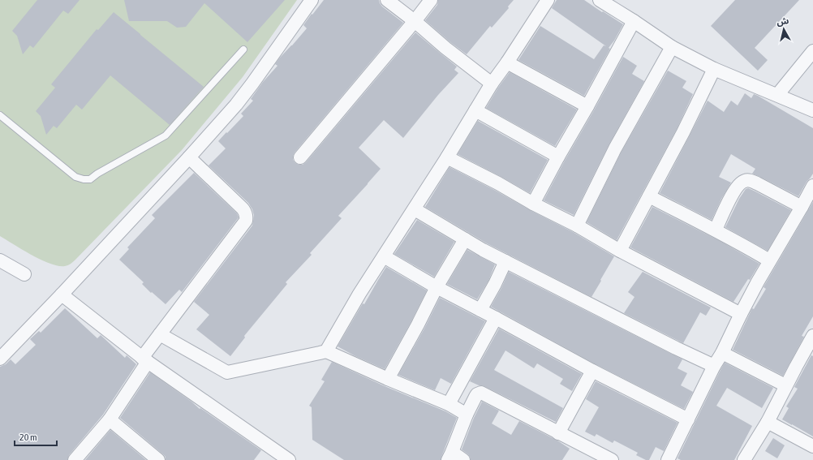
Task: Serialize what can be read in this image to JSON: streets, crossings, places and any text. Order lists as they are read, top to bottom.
{
  "scale_bar": "20 m",
  "north": "top"
}
